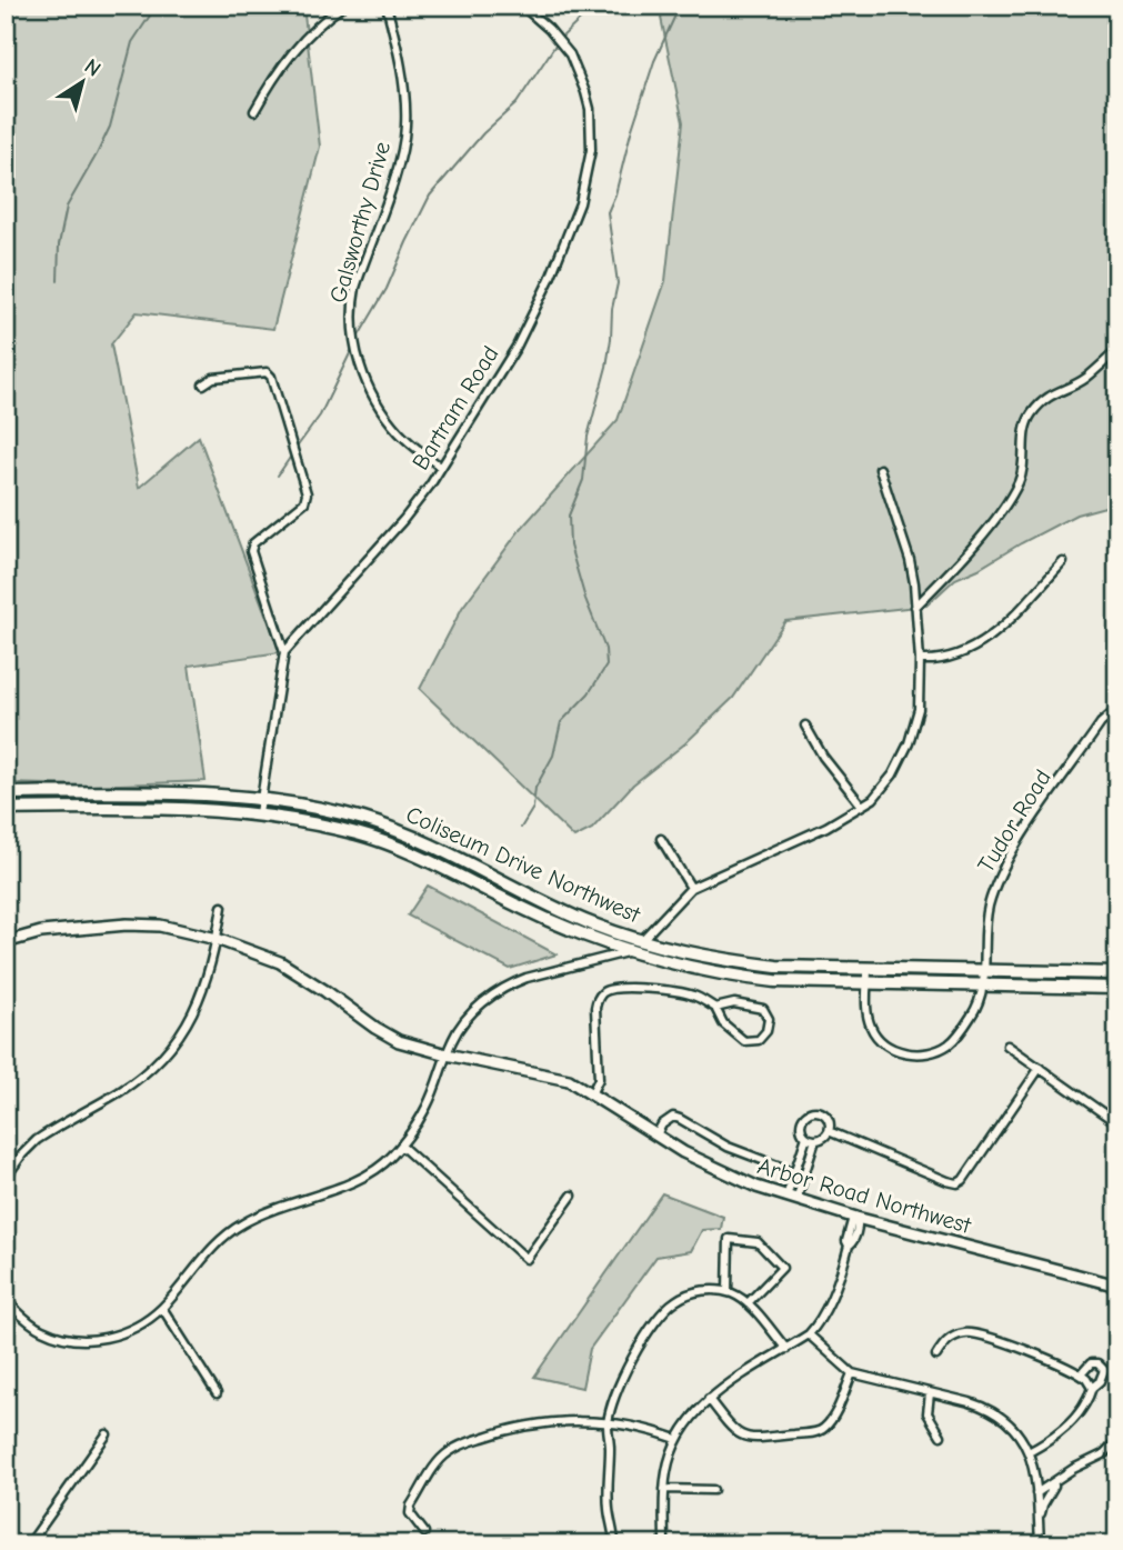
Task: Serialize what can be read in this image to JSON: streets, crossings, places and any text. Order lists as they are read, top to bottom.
{
  "streets": {
    "main road": ["Coliseum Drive Northwest"],
    "street": [
      "Galsworthy Drive",
      "Bartram Road",
      "Tudor Road",
      "Arbor Road Northwest"
    ]
  },
  "crossings": [
    ["Galsworthy Drive", "Bartram Road"],
    ["Tudor Road", "Coliseum Drive Northwest"]
  ],
  "north": "top right"
}
